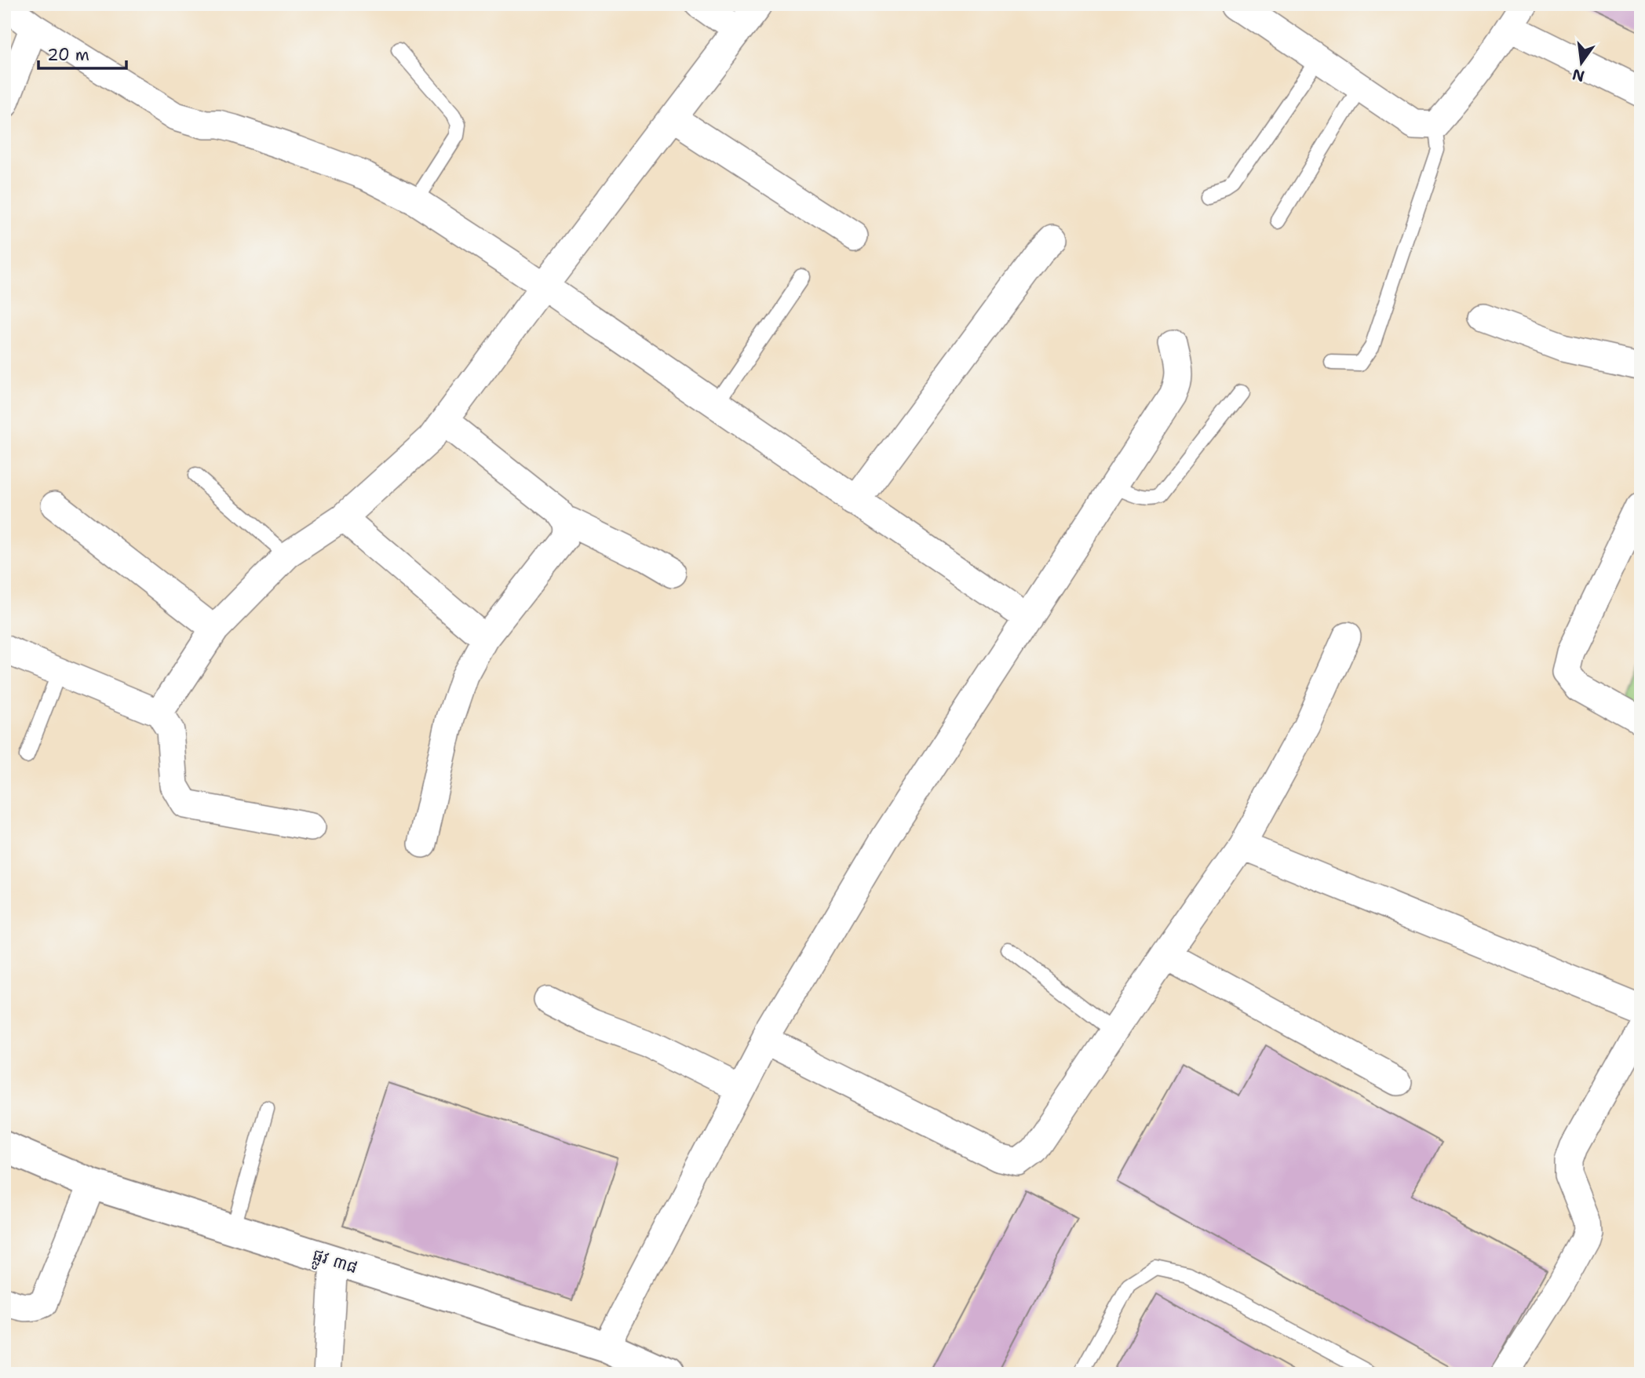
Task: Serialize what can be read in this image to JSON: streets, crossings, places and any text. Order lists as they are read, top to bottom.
{
  "streets": {
    "street": ["ផ្លូវ ៣៨"]
  },
  "scale_bar": "20 m",
  "north": "bottom"
}
